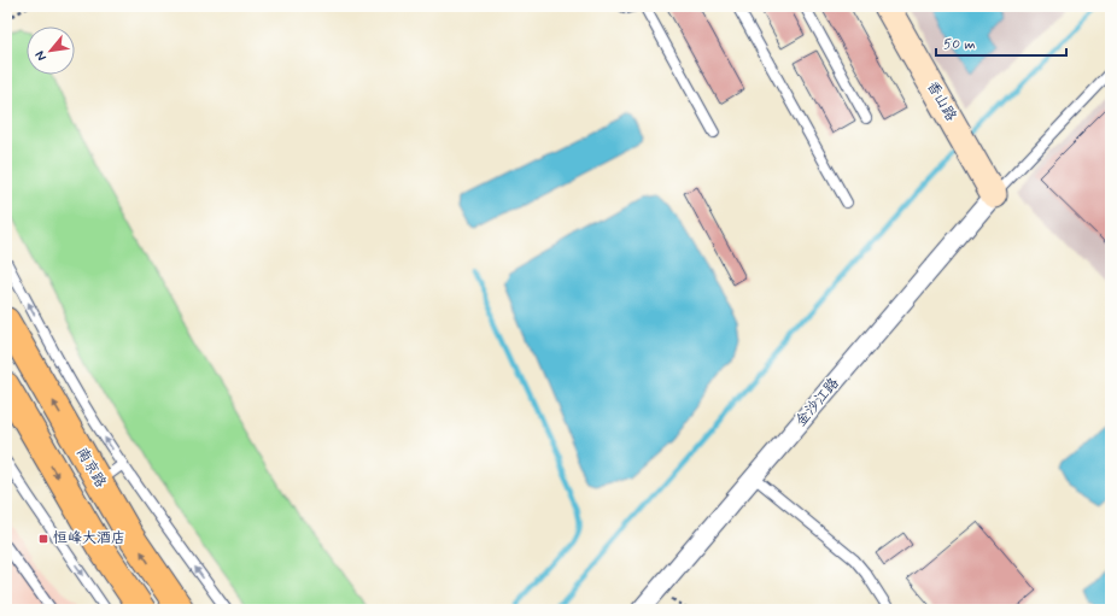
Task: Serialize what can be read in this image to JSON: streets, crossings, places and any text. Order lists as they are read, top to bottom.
{
  "streets": {
    "main road": ["南京路"],
    "street": ["香山路", "金沙江路"]
  },
  "crossings": [
    ["香山路", "金沙江路"]
  ],
  "places": {
    "transit": ["恒峰大酒店"]
  },
  "scale_bar": "50 m",
  "north": "bottom left"
}
